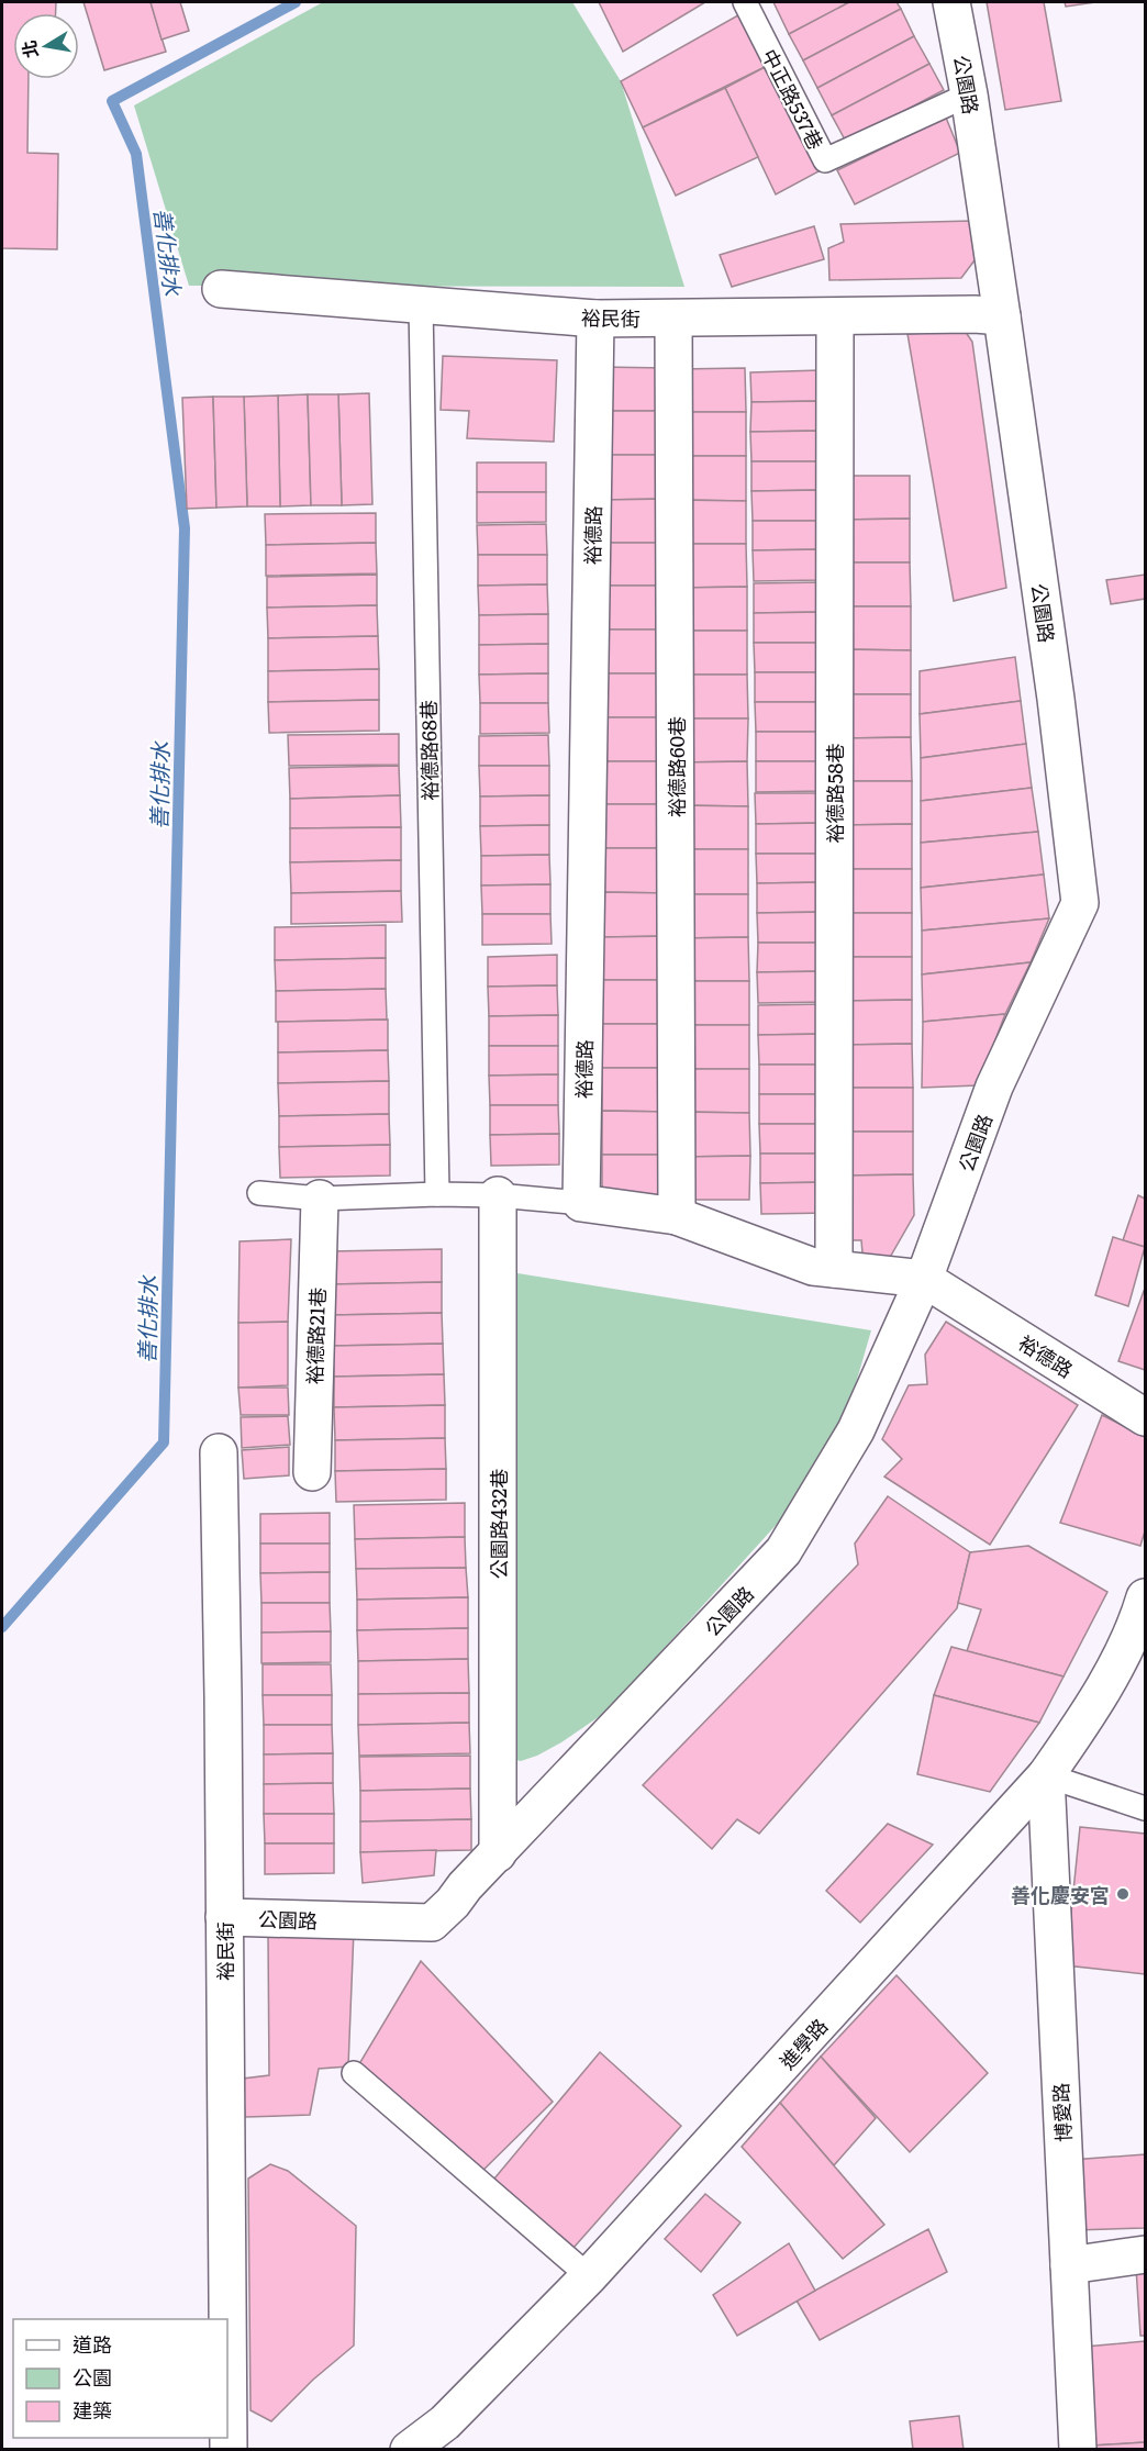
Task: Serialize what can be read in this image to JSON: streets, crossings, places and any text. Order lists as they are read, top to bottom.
{
  "streets": {
    "street": [
      "公園路",
      "裕民街",
      "裕德路",
      "裕德路60巷",
      "裕德路58巷",
      "裕德路21巷",
      "公園路432巷",
      "進學路",
      "博愛路"
    ],
    "lane": ["中正路537巷", "裕德路68巷"]
  },
  "crossings": [
    ["公園路", "中正路537巷"],
    ["公園路", "裕民街"],
    ["公園路", "裕德路"],
    ["公園路", "公園路432巷"],
    ["裕民街", "裕德路"],
    ["裕民街", "裕德路68巷"],
    ["裕民街", "裕德路60巷"],
    ["裕民街", "裕德路58巷"],
    ["裕德路", "裕德路60巷"],
    ["裕德路", "裕德路58巷"],
    ["進學路", "博愛路"]
  ],
  "water": ["善化排水"],
  "places": ["善化慶安宮"],
  "legend": ["道路", "公園", "建築"],
  "north": "left"
}
